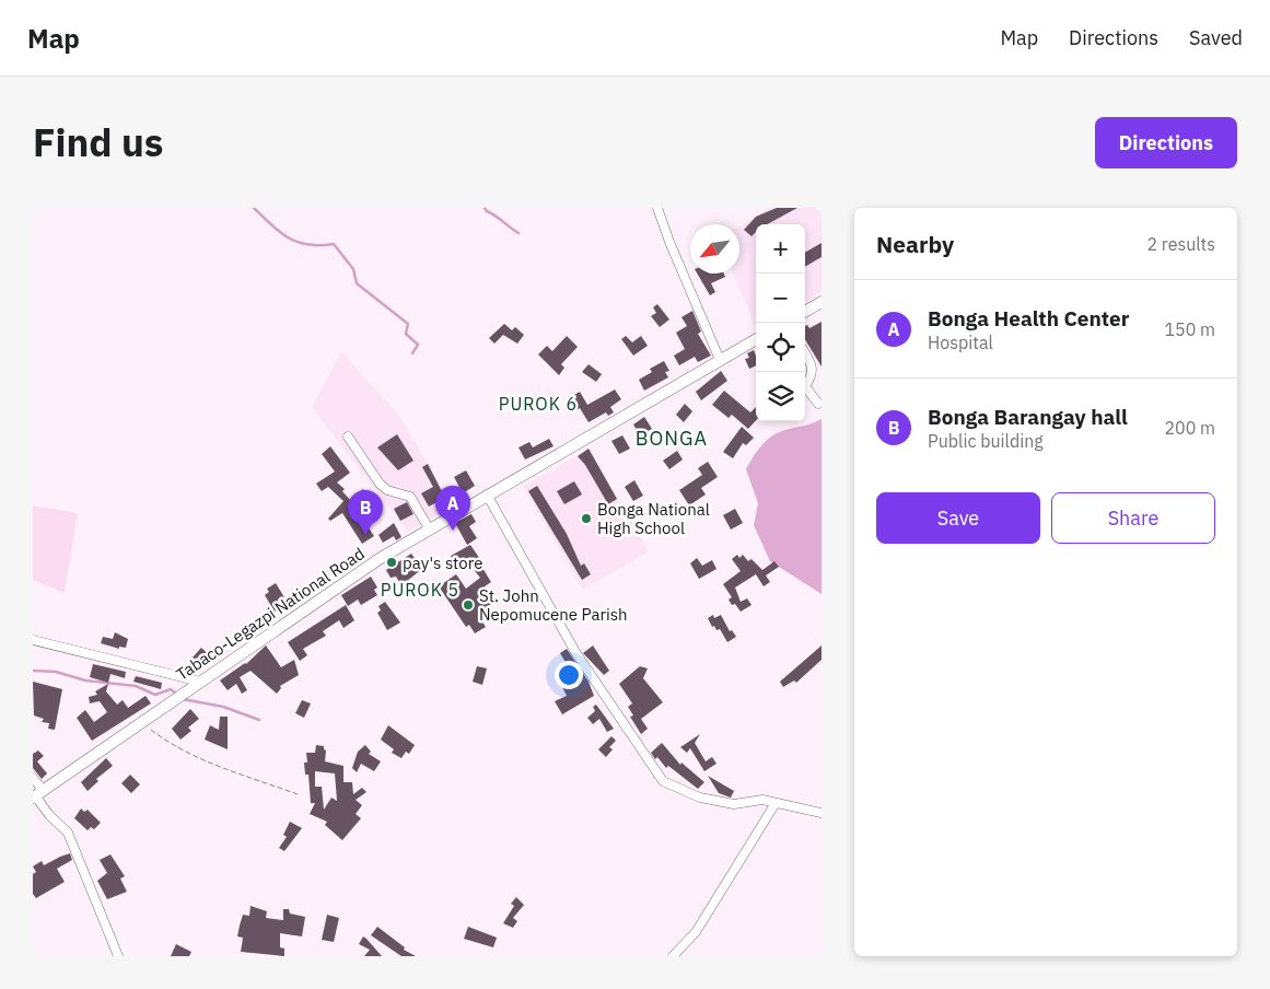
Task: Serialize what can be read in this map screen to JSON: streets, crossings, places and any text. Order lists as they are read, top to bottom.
{
  "streets": {
    "main road": ["Tabaco-Legazpi National Road"]
  },
  "districts": ["PUROK 6", "BONGA", "PUROK 5"],
  "places": ["Bonga National High School", "pay's store", "St. John Nepomucene Parish"],
  "north": "bottom left",
  "page": {
    "header": "Map",
    "nav": ["Map", "Directions", "Saved"],
    "title": "Find us",
    "buttons": [
      "Directions",
      ["Save", "Share"]
    ],
    "heading": ["Nearby", "2 results"],
    "map_buttons": ["+", "−"],
    "list": [
      {
        "mark": "A",
        "name": "Bonga Health Center",
        "note": "Hospital",
        "value": "150 m"
      },
      {
        "mark": "B",
        "name": "Bonga Barangay hall",
        "note": "Public building",
        "value": "200 m"
      }
    ],
    "pins": ["A", "B"]
  }
}
